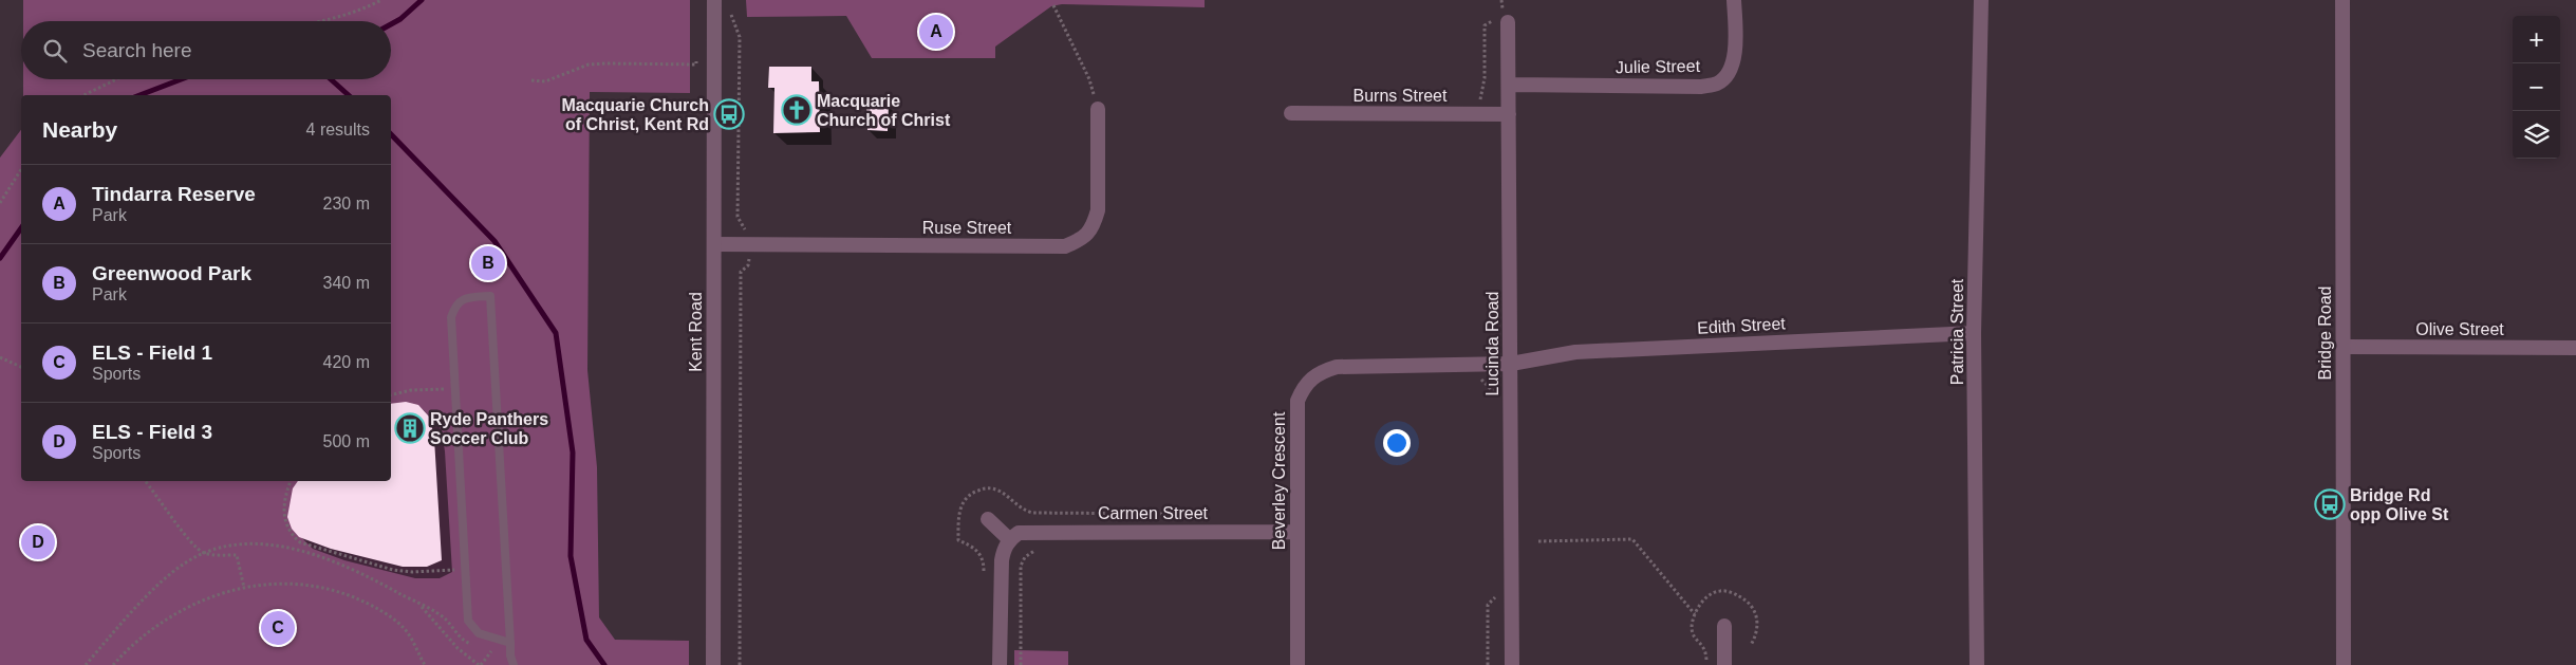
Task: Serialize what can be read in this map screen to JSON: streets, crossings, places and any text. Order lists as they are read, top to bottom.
{
  "streets": {
    "street": [
      "Julie Street",
      "Burns Street",
      "Ruse Street",
      "Edith Street",
      "Olive Street",
      "Kent Road",
      "Patricia Street",
      "Bridge Road",
      "Lucinda Road",
      "Beverley Crescent",
      "Carmen Street"
    ]
  },
  "crossings": [
    ["Julie Street", "Lucinda Road"],
    ["Burns Street", "Lucinda Road"],
    ["Ruse Street", "Kent Road"],
    ["Edith Street", "Patricia Street"],
    ["Edith Street", "Lucinda Road"],
    ["Edith Street", "Beverley Crescent"],
    ["Olive Street", "Bridge Road"],
    ["Lucinda Road", "Beverley Crescent"],
    ["Beverley Crescent", "Carmen Street"]
  ],
  "places": {
    "church": ["Macquarie Church of Christ"],
    "bus stop": ["Macquarie Church of Christ, Kent Rd", "Bridge Rd opp Olive St"],
    "building": ["Ryde Panthers Soccer Club"]
  },
  "page": {
    "pins": [
      "A",
      "B",
      "D",
      "C"
    ],
    "map_buttons": ["+", "−"],
    "search": "Search here",
    "heading": ["Nearby", "4 results"],
    "list": [
      {
        "mark": "A",
        "name": "Tindarra Reserve",
        "note": "Park",
        "value": "230 m"
      },
      {
        "mark": "B",
        "name": "Greenwood Park",
        "note": "Park",
        "value": "340 m"
      },
      {
        "mark": "C",
        "name": "ELS - Field 1",
        "note": "Sports",
        "value": "420 m"
      },
      {
        "mark": "D",
        "name": "ELS - Field 3",
        "note": "Sports",
        "value": "500 m"
      }
    ]
  }
}
